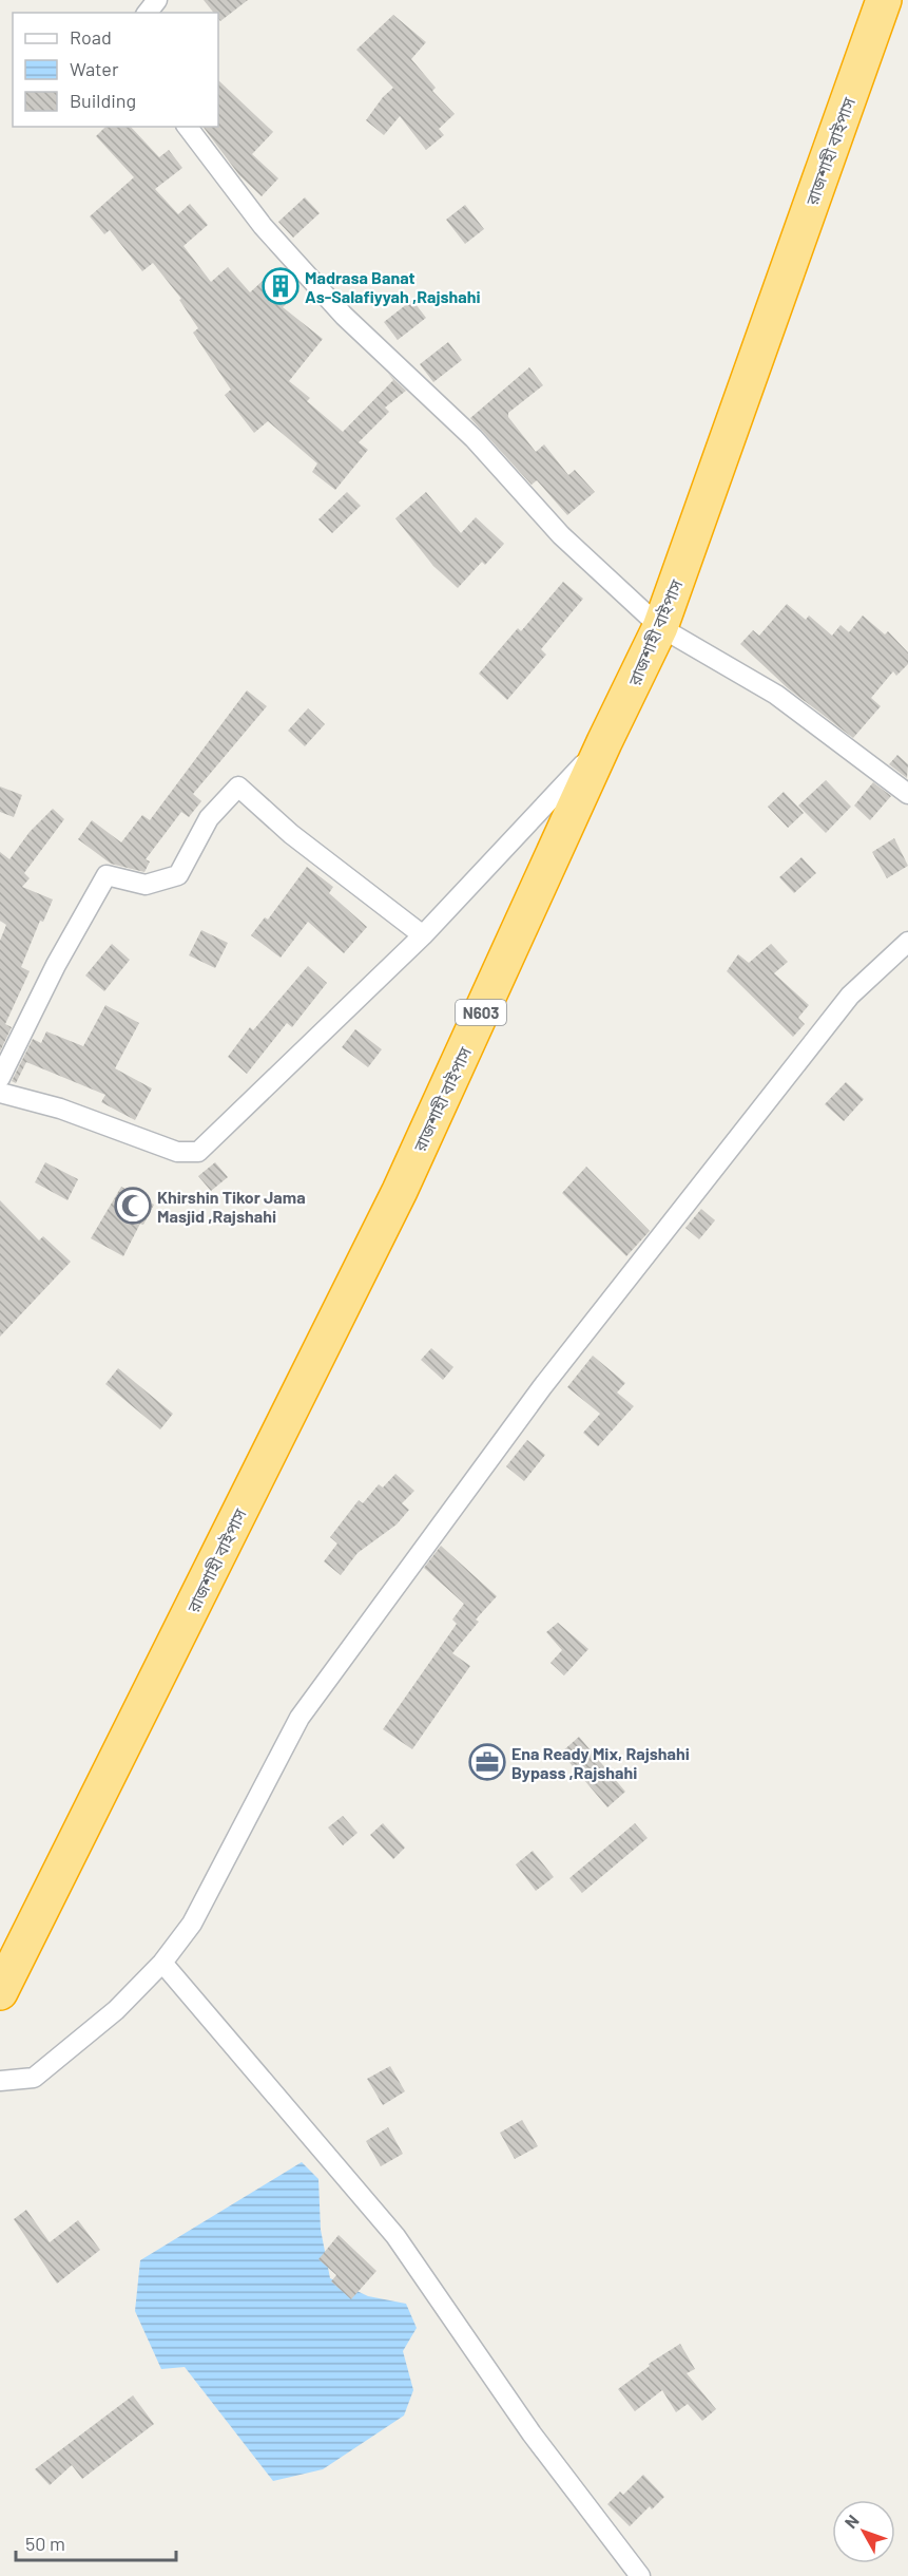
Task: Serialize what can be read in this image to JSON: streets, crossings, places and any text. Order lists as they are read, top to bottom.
{
  "streets": {
    "highway": ["রাজশাহী বাইপাস", "N603"]
  },
  "places": {
    "building": ["Madrasa Banat As-Salafiyyah ,Rajshahi"],
    "mosque": ["Khirshin Tikor Jama Masjid ,Rajshahi"],
    "office": ["Ena Ready Mix, Rajshahi Bypass ,Rajshahi"]
  },
  "legend": ["Road", "Water", "Building"],
  "scale_bar": "50 m",
  "north": "top left"
}
